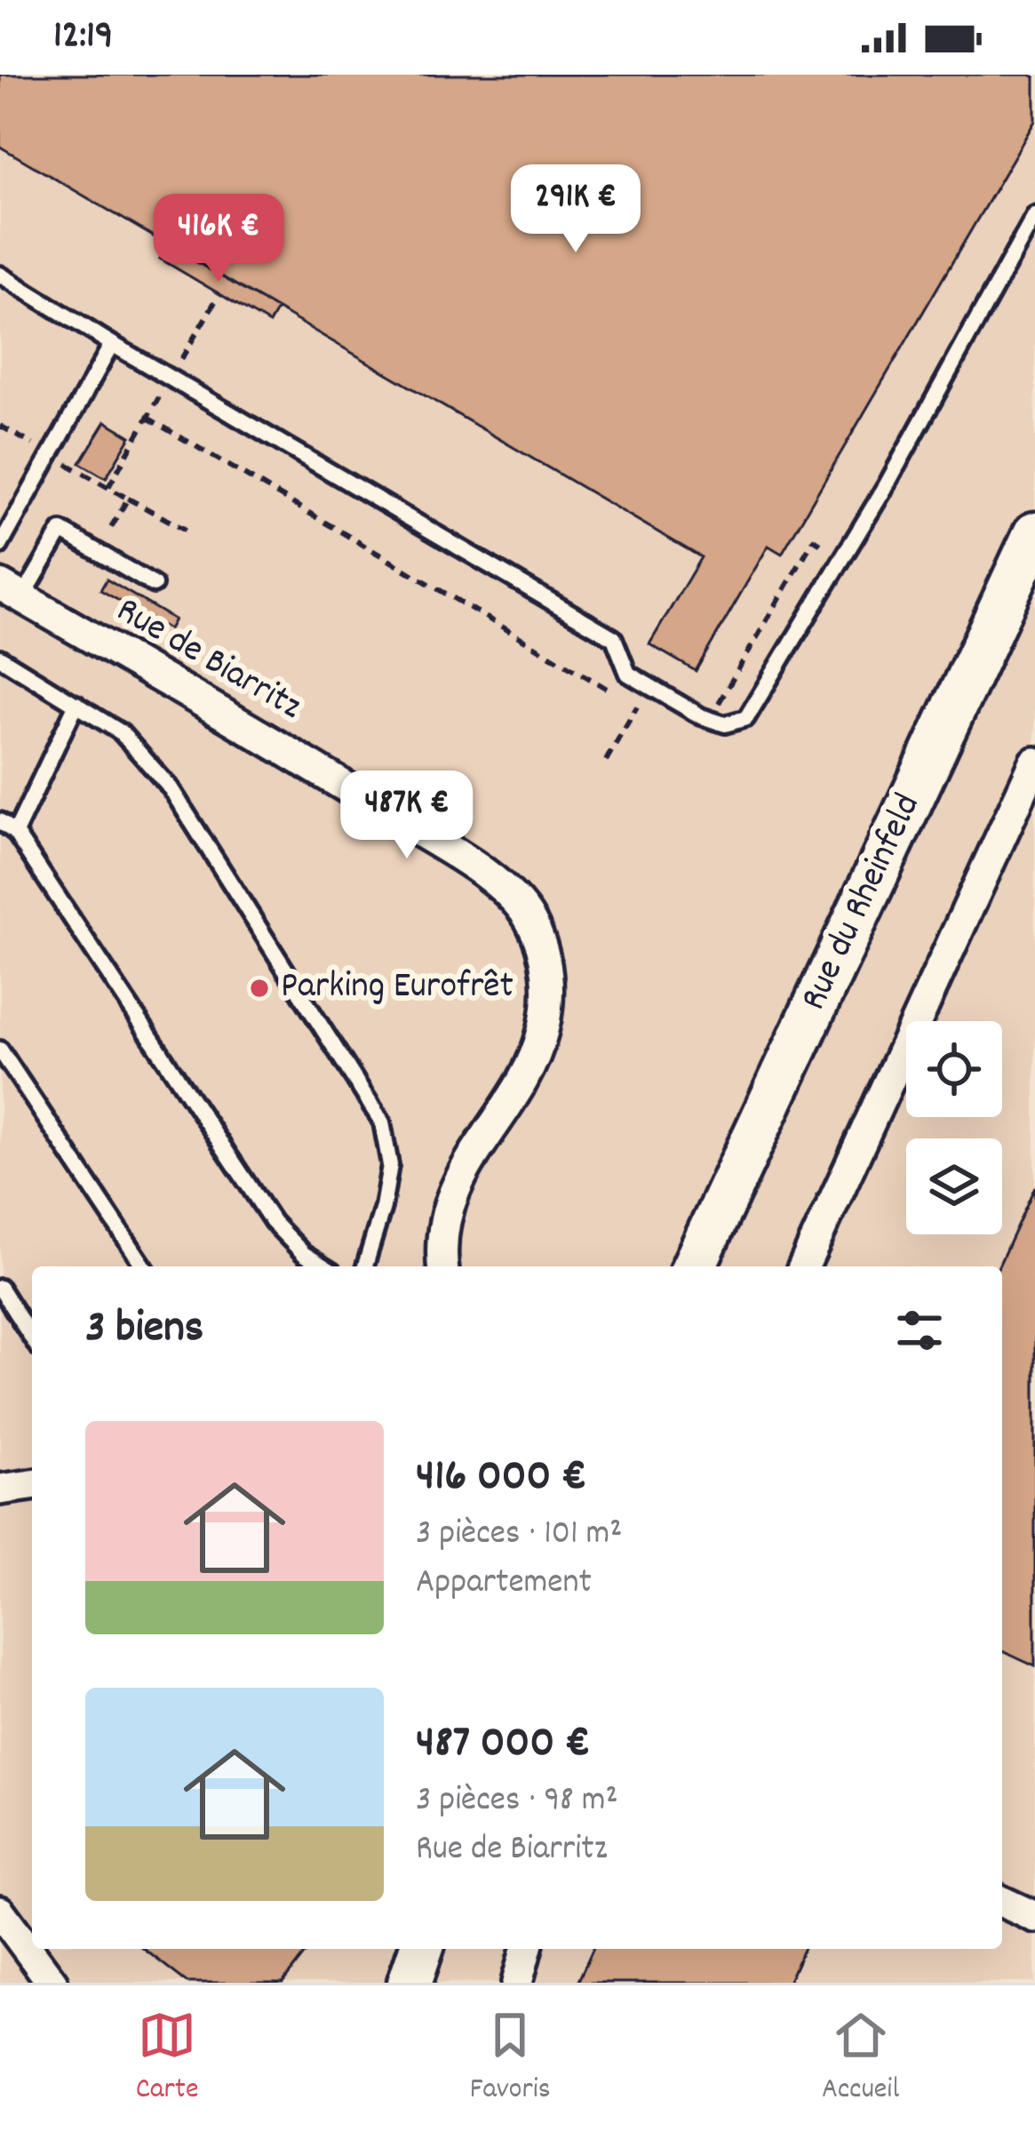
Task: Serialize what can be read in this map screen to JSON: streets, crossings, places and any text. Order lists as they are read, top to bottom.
{
  "streets": {
    "street": ["Rue de Biarritz", "Rue du Rheinfeld"]
  },
  "places": ["Parking Eurofrêt"],
  "page": {
    "status": "12:19",
    "price": ["291K €", "416K €", "487K €"],
    "heading": "3 biens",
    "list": [
      {
        "name": "416 000 €",
        "note": "3 pièces · 101 m² · Appartement"
      },
      {
        "name": "487 000 €",
        "note": "3 pièces · 98 m² · Rue de Biarritz"
      }
    ],
    "tabs": ["Carte", "Favoris", "Accueil"]
  }
}
